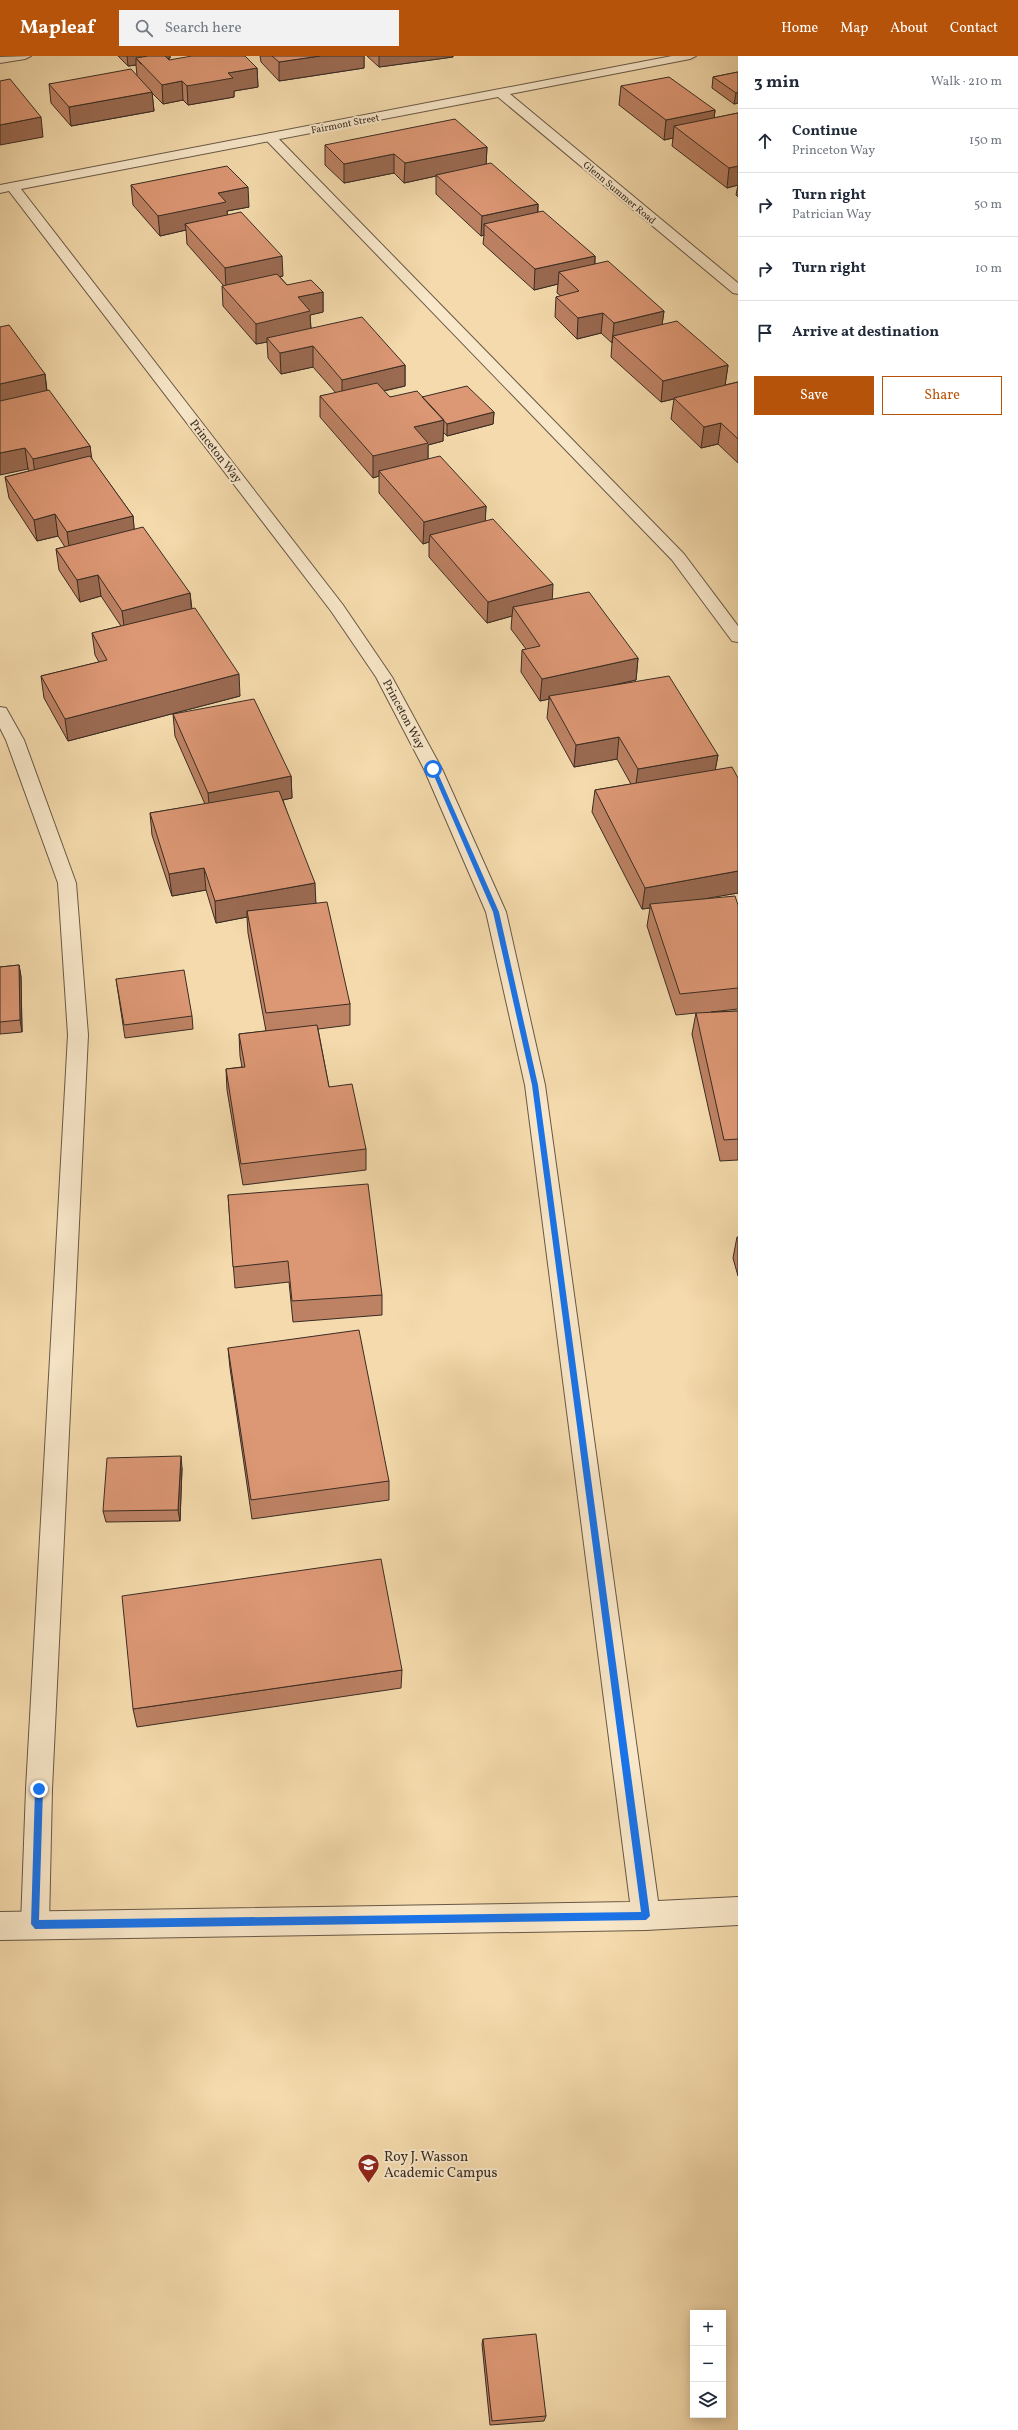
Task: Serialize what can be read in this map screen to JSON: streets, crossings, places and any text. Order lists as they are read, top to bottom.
{
  "streets": {
    "street": ["Fairmont Street", "Glenn Summer Road", "Princeton Way"]
  },
  "crossings": [
    ["Fairmont Street", "Glenn Summer Road"],
    ["Fairmont Street", "Princeton Way"]
  ],
  "places": {
    "school or university": ["Roy J. Wasson Academic Campus"]
  },
  "page": {
    "header": "Mapleaf",
    "search": "Search here",
    "nav": [
      "Home",
      "Map",
      "About",
      "Contact"
    ],
    "heading": ["3 min", "Walk · 210 m"],
    "list": [
      ["Continue", "Princeton Way", "150 m"],
      ["Turn right", "Patrician Way", "50 m"],
      ["Turn right", "10 m"],
      "Arrive at destination"
    ],
    "buttons": ["Save", "Share"],
    "map_buttons": ["+", "−"]
  }
}
